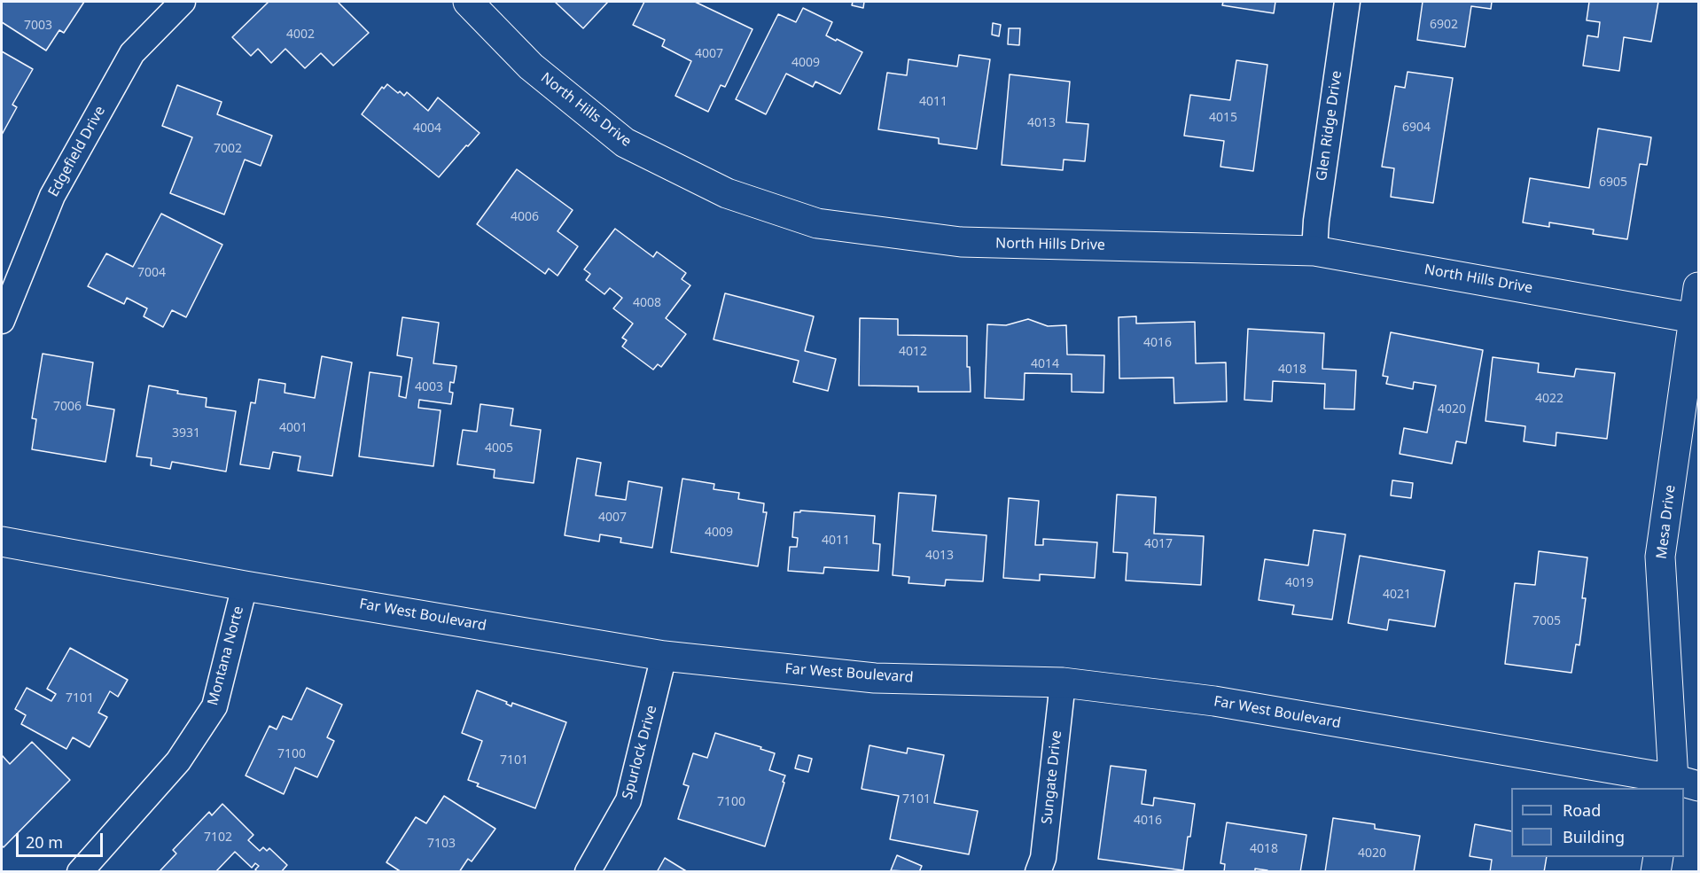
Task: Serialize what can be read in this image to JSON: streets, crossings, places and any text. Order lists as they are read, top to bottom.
{
  "streets": {
    "street": [
      "North Hills Drive",
      "Glen Ridge Drive",
      "Edgefield Drive",
      "Mesa Drive",
      "Far West Boulevard",
      "Montana Norte",
      "Spurlock Drive",
      "Sungate Drive"
    ]
  },
  "crossings": [
    ["North Hills Drive", "Glen Ridge Drive"],
    ["North Hills Drive", "Mesa Drive"],
    ["Mesa Drive", "Far West Boulevard"],
    ["Far West Boulevard", "Montana Norte"],
    ["Far West Boulevard", "Spurlock Drive"],
    ["Far West Boulevard", "Sungate Drive"]
  ],
  "house_numbers": [
    "6902",
    "7003",
    "4002",
    "4007",
    "4009",
    "4011",
    "4015",
    "4013",
    "6904",
    "4004",
    "7002",
    "6905",
    "4006",
    "7004",
    "4008",
    "4016",
    "4012",
    "4014",
    "4018",
    "4003",
    "4022",
    "7006",
    "4020",
    "4001",
    "3931",
    "4005",
    "4007",
    "4009",
    "4011",
    "4017",
    "4013",
    "4019",
    "4021",
    "7005",
    "7101",
    "7100",
    "7101",
    "7101",
    "7100",
    "4016",
    "7102",
    "7103",
    "4018",
    "4020"
  ],
  "legend": ["Road", "Building"],
  "scale_bar": "20 m"
}
